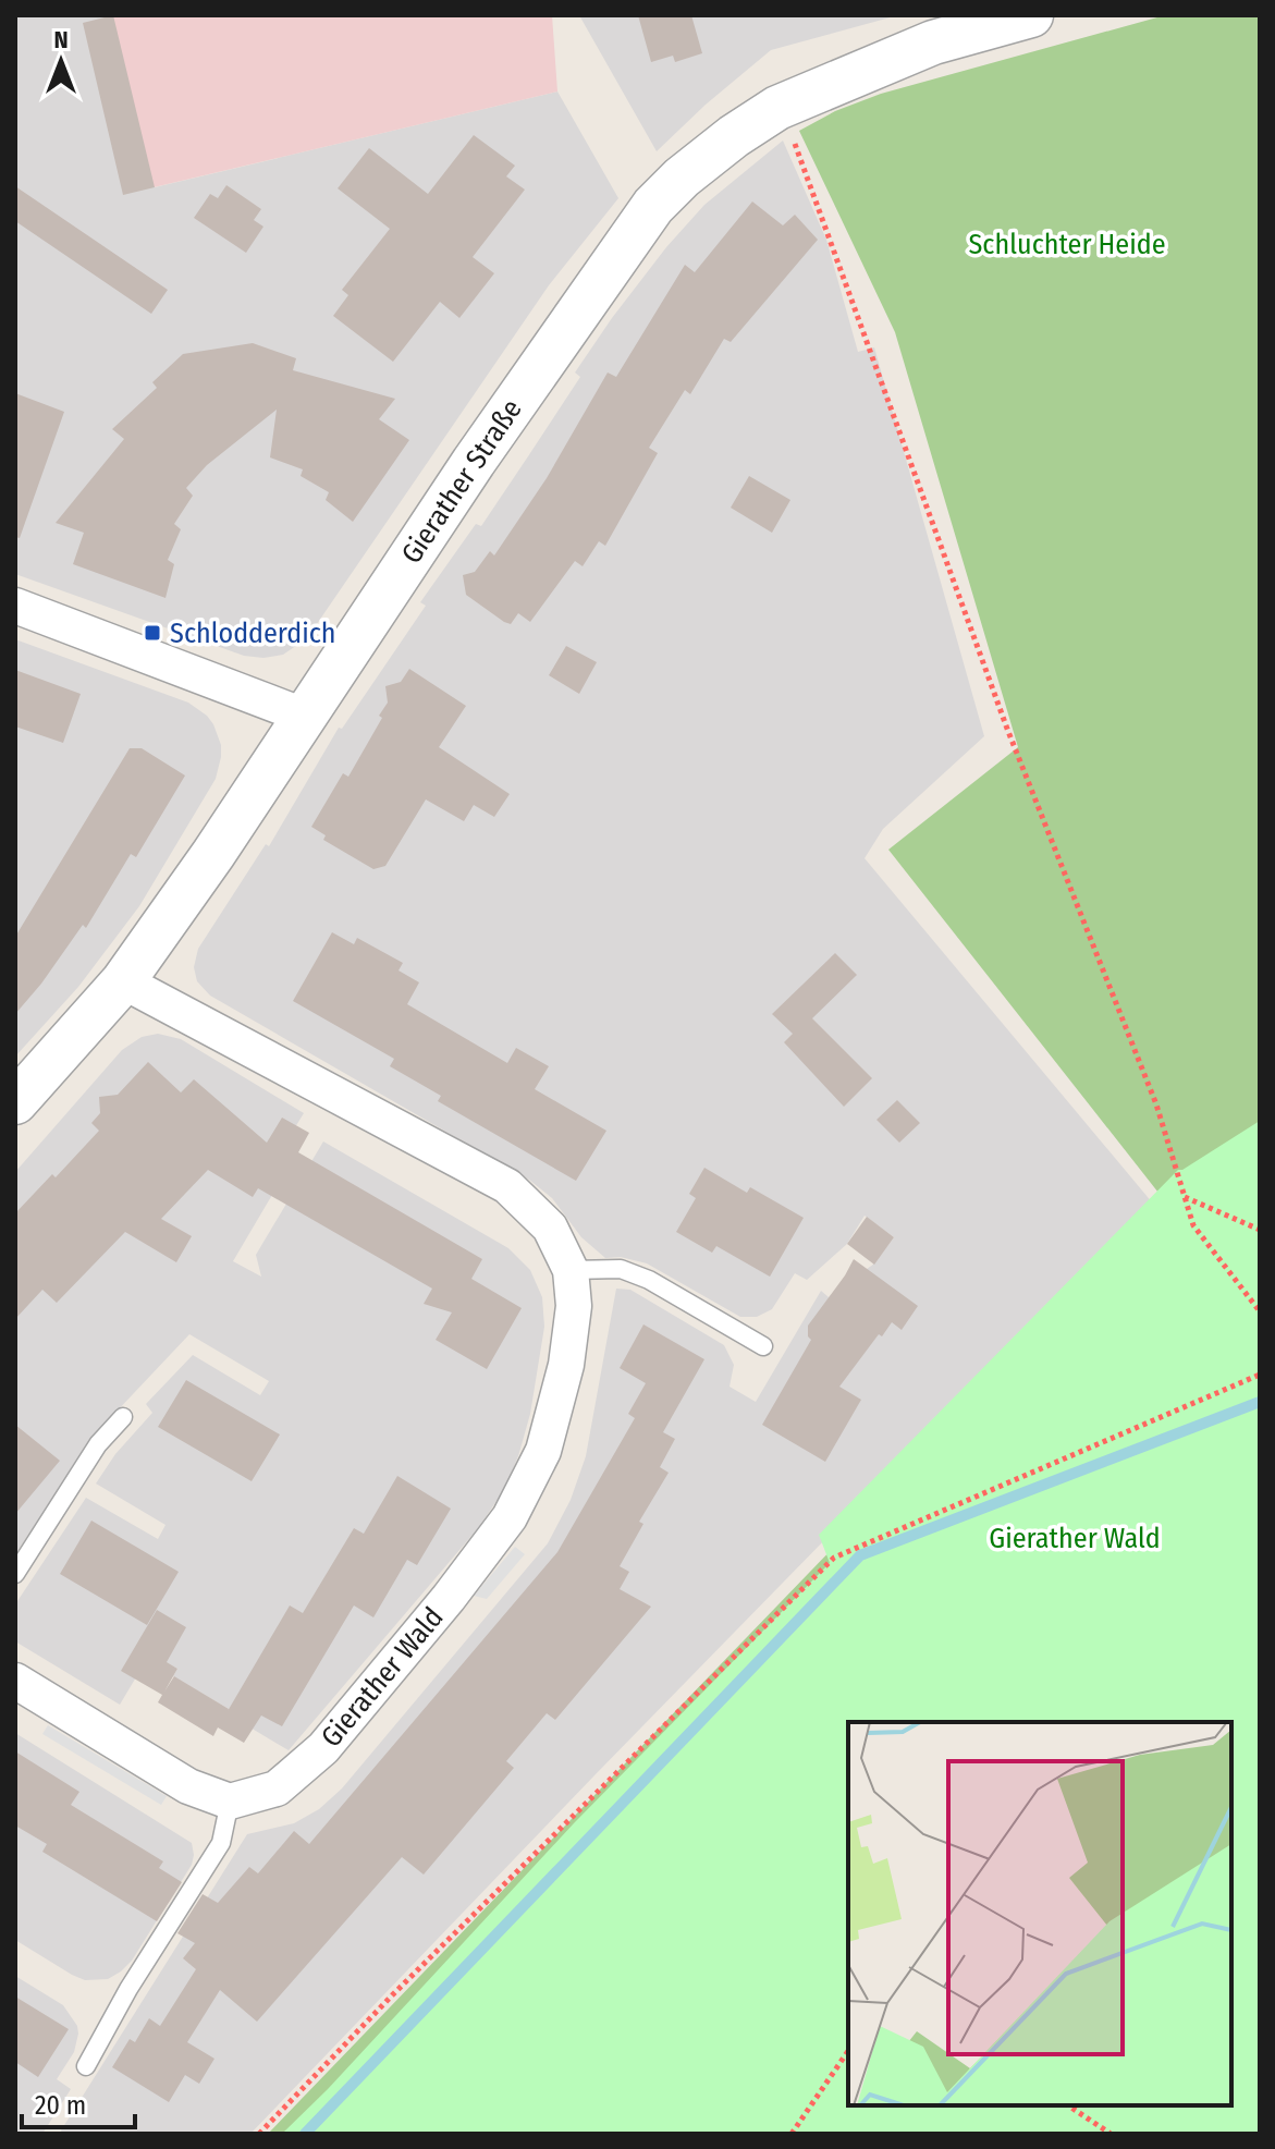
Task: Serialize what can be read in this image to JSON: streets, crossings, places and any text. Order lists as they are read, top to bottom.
{
  "streets": {
    "street": ["Gierather Straße", "Gierather Wald"]
  },
  "crossings": [
    ["Gierather Straße", "Gierather Wald"]
  ],
  "parks": ["Schluchter Heide", "Gierather Wald"],
  "places": {
    "transit": ["Schlodderdich"]
  },
  "scale_bar": "20 m",
  "north": "top"
}
